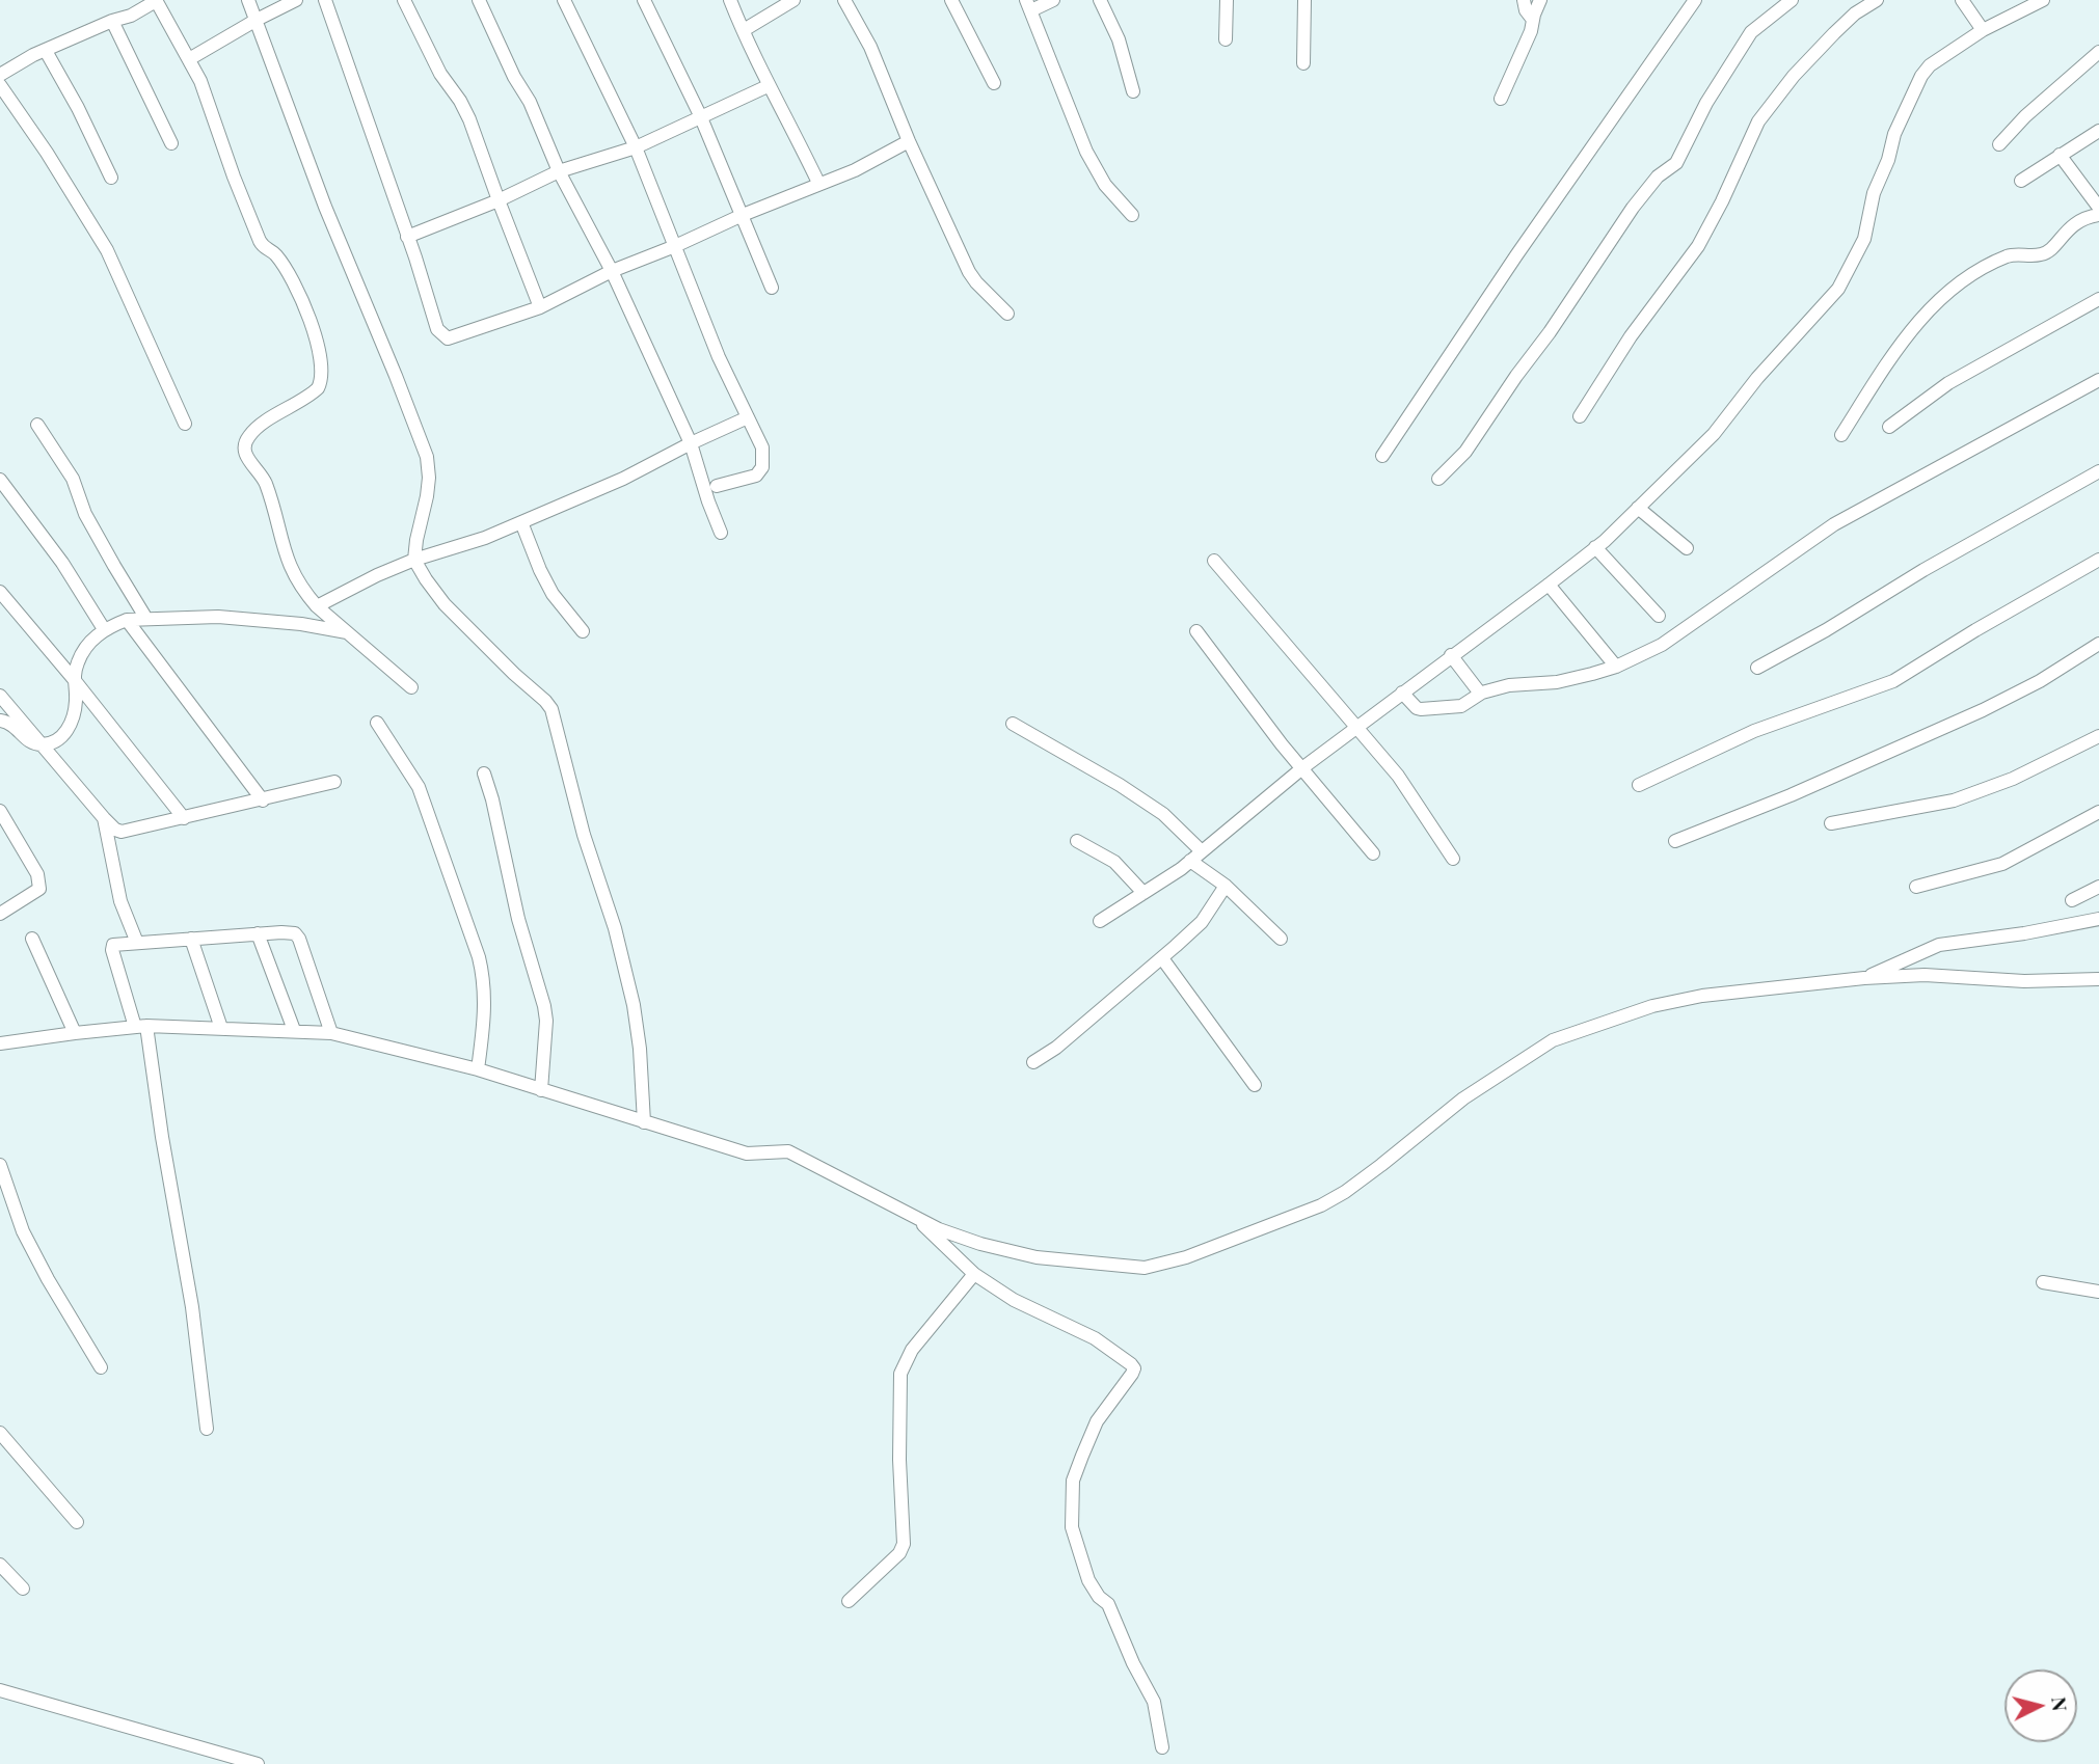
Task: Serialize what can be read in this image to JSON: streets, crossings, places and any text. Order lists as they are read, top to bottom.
{
  "north": "right"
}
